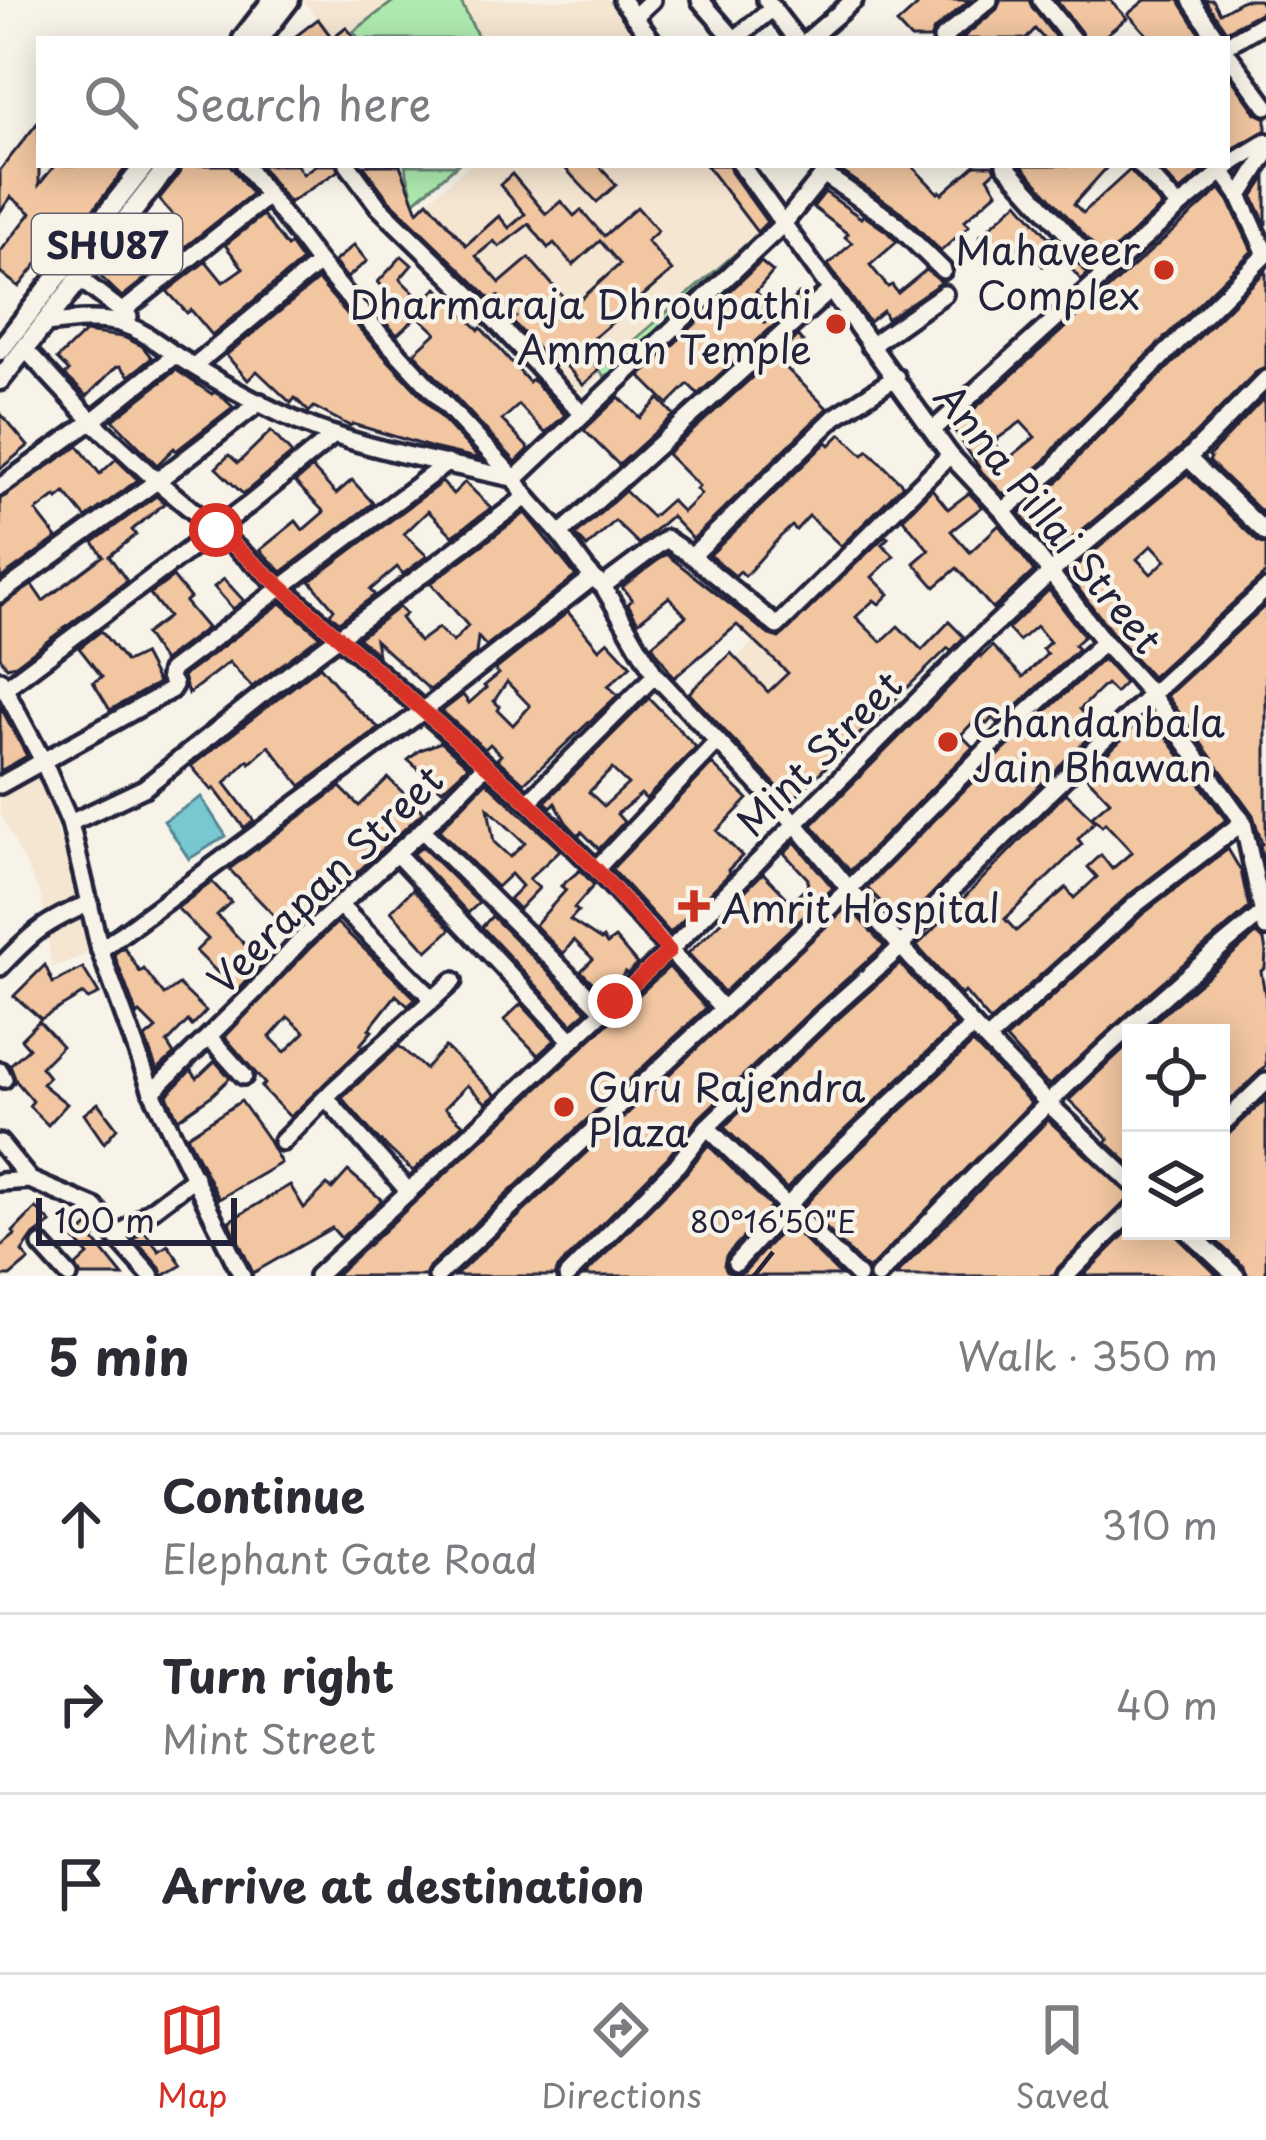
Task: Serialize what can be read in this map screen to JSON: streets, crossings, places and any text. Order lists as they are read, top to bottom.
{
  "streets": {
    "main road": ["SHU87"],
    "street": ["Anna Pillai Street", "Mint Street", "Veerapan Street"]
  },
  "crossings": [
    ["Anna Pillai Street", "Mint Street"]
  ],
  "places": {
    "other": [
      "Mahaveer Complex",
      "Dharmaraja Dhroupathi Amman Temple",
      "Chandanbala Jain Bhawan",
      "Guru Rajendra Plaza"
    ],
    "health": ["Amrit Hospital"]
  },
  "scale_bar": "100 m",
  "page": {
    "search": "Search here",
    "scale": "100 m",
    "heading": ["5 min", "Walk · 350 m"],
    "list": [
      ["Continue", "Elephant Gate Road", "310 m"],
      ["Turn right", "Mint Street", "40 m"],
      "Arrive at destination"
    ],
    "nav": ["Map", "Directions", "Saved"]
  },
  "coordinates": ["80°16'50\"E"]
}
